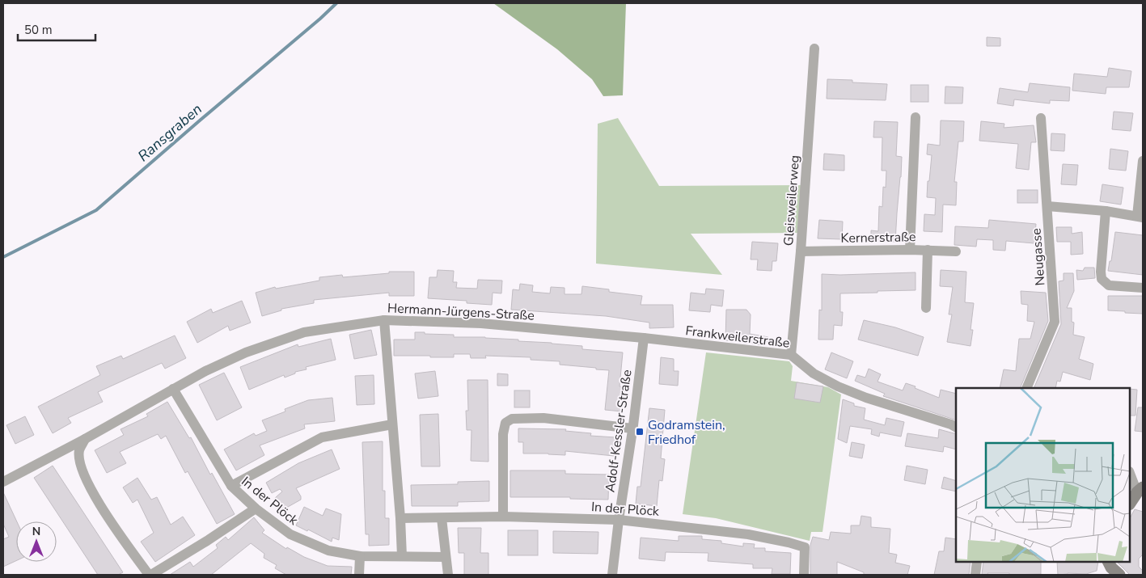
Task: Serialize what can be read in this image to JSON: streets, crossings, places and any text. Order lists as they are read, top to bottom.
{
  "streets": {
    "street": [
      "Gleisweilerweg",
      "Kernerstraße",
      "Neugasse",
      "Hermann-Jürgens-Straße",
      "Frankweilerstraße",
      "Adolf-Kessler-Straße",
      "In der Plöck"
    ]
  },
  "crossings": [
    ["Gleisweilerweg", "Kernerstraße"],
    ["Gleisweilerweg", "Frankweilerstraße"],
    ["Hermann-Jürgens-Straße", "Frankweilerstraße"],
    ["Hermann-Jürgens-Straße", "Adolf-Kessler-Straße"],
    ["Hermann-Jürgens-Straße", "In der Plöck"],
    ["Frankweilerstraße", "Adolf-Kessler-Straße"],
    ["Adolf-Kessler-Straße", "In der Plöck"]
  ],
  "water": ["Ransgraben"],
  "places": {
    "transit": ["Godramstein, Friedhof"]
  },
  "scale_bar": "50 m",
  "north": "top"
}
